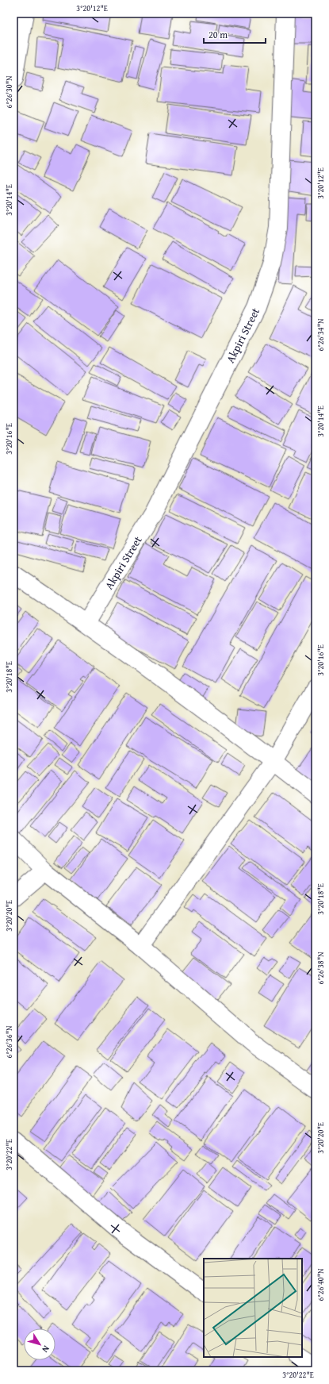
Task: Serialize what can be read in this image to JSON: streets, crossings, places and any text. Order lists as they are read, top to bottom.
{
  "streets": {
    "street": ["Akpiri Street"]
  },
  "scale_bar": "20 m",
  "north": "bottom right",
  "coordinates": [
    "3°20'12\"E",
    "6°26'30\"N",
    "3°20'14\"E",
    "6°26'34\"N",
    "3°20'16\"E",
    "3°20'18\"E",
    "3°20'20\"E",
    "6°26'38\"N",
    "6°26'36\"N",
    "3°20'22\"E",
    "6°26'40\"N"
  ]
}
